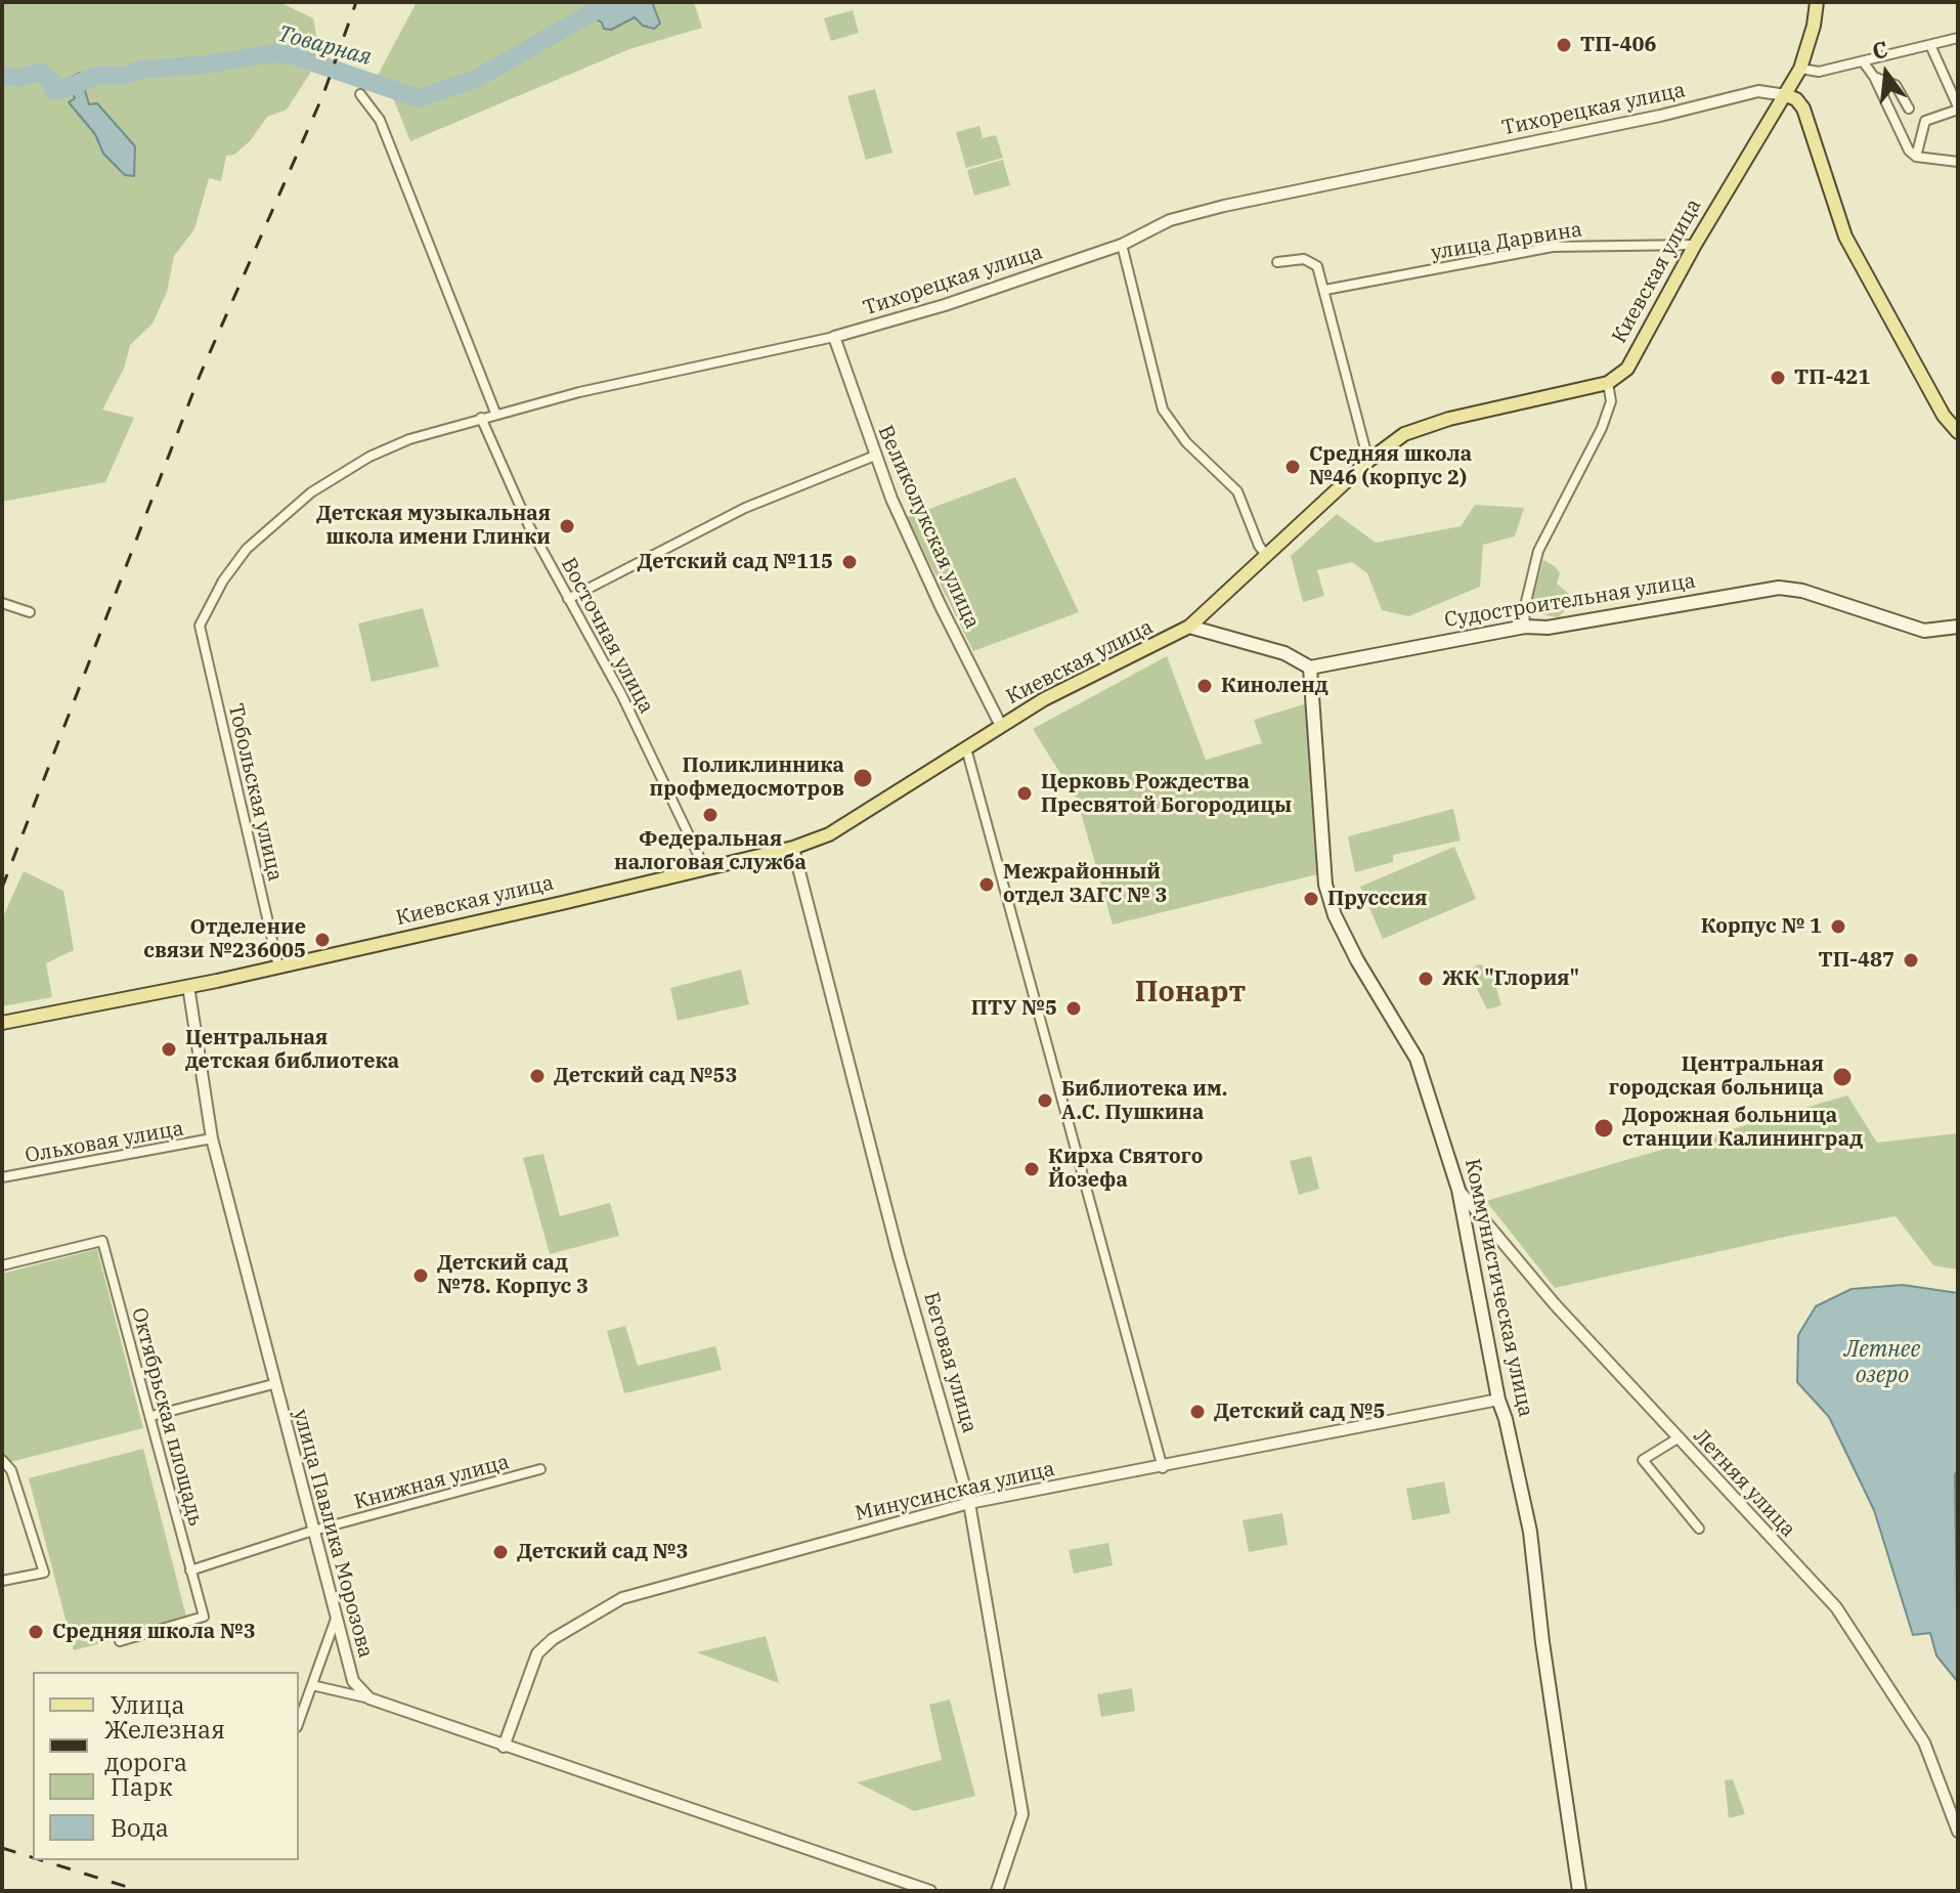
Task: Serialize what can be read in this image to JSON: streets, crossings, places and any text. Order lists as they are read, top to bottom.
{
  "streets": {
    "main road": ["Киевская улица", "Судостроительная улица", "Коммунистическая улица"],
    "street": [
      "Тихорецкая улица",
      "улица Дарвина",
      "Великолукская улица",
      "Восточная улица",
      "Тобольская улица",
      "Ольховая улица",
      "Беговая улица",
      "Октябрьская площадь",
      "Книжная улица",
      "Летняя улица",
      "Минусинская улица",
      "улица Павлика Морозова"
    ]
  },
  "crossings": [
    ["Тихорецкая улица", "Киевская улица"],
    ["Тихорецкая улица", "Великолукская улица"],
    ["Тихорецкая улица", "Восточная улица"],
    ["Тихорецкая улица", "Тобольская улица"],
    ["улица Дарвина", "Киевская улица"],
    ["Киевская улица", "Великолукская улица"],
    ["Киевская улица", "Восточная улица"],
    ["Киевская улица", "Тобольская улица"],
    ["Киевская улица", "Беговая улица"],
    ["Киевская улица", "улица Павлика Морозова"],
    ["Судостроительная улица", "Коммунистическая улица"],
    ["Ольховая улица", "улица Павлика Морозова"],
    ["Коммунистическая улица", "Летняя улица"],
    ["Коммунистическая улица", "Минусинская улица"],
    ["Беговая улица", "Минусинская улица"],
    ["Октябрьская площадь", "Книжная улица"],
    ["Книжная улица", "улица Павлика Морозова"]
  ],
  "districts": ["Понарт"],
  "water": ["Товарная", "Летнее озеро"],
  "places": [
    "ТП-406",
    "ТП-421",
    "Средняя школа №46 (корпус 2)",
    "Детская музыкальная школа имени Глинки",
    "Детский сад №115",
    "Киноленд",
    "Поликлинника профмедосмотров",
    "Церковь Рождества Пресвятой Богородицы",
    "Федеральная налоговая служба",
    "Межрайонный отдел ЗАГС № 3",
    "Прусссия",
    "Корпус № 1",
    "Отделение связи №236005",
    "ТП-487",
    "ЖК \"Глория\"",
    "ПТУ №5",
    "Центральная детская библиотека",
    "Детский сад №53",
    "Центральная городская больница",
    "Библиотека им. А.С. Пушкина",
    "Дорожная больница станции Калининград",
    "Кирха Святого Йозефа",
    "Детский сад №78. Корпус 3",
    "Детский сад №5",
    "Детский сад №3",
    "Средняя школа №3"
  ],
  "legend": [
    "Улица",
    "Железная дорога",
    "Парк",
    "Вода"
  ],
  "north": "top"
}
